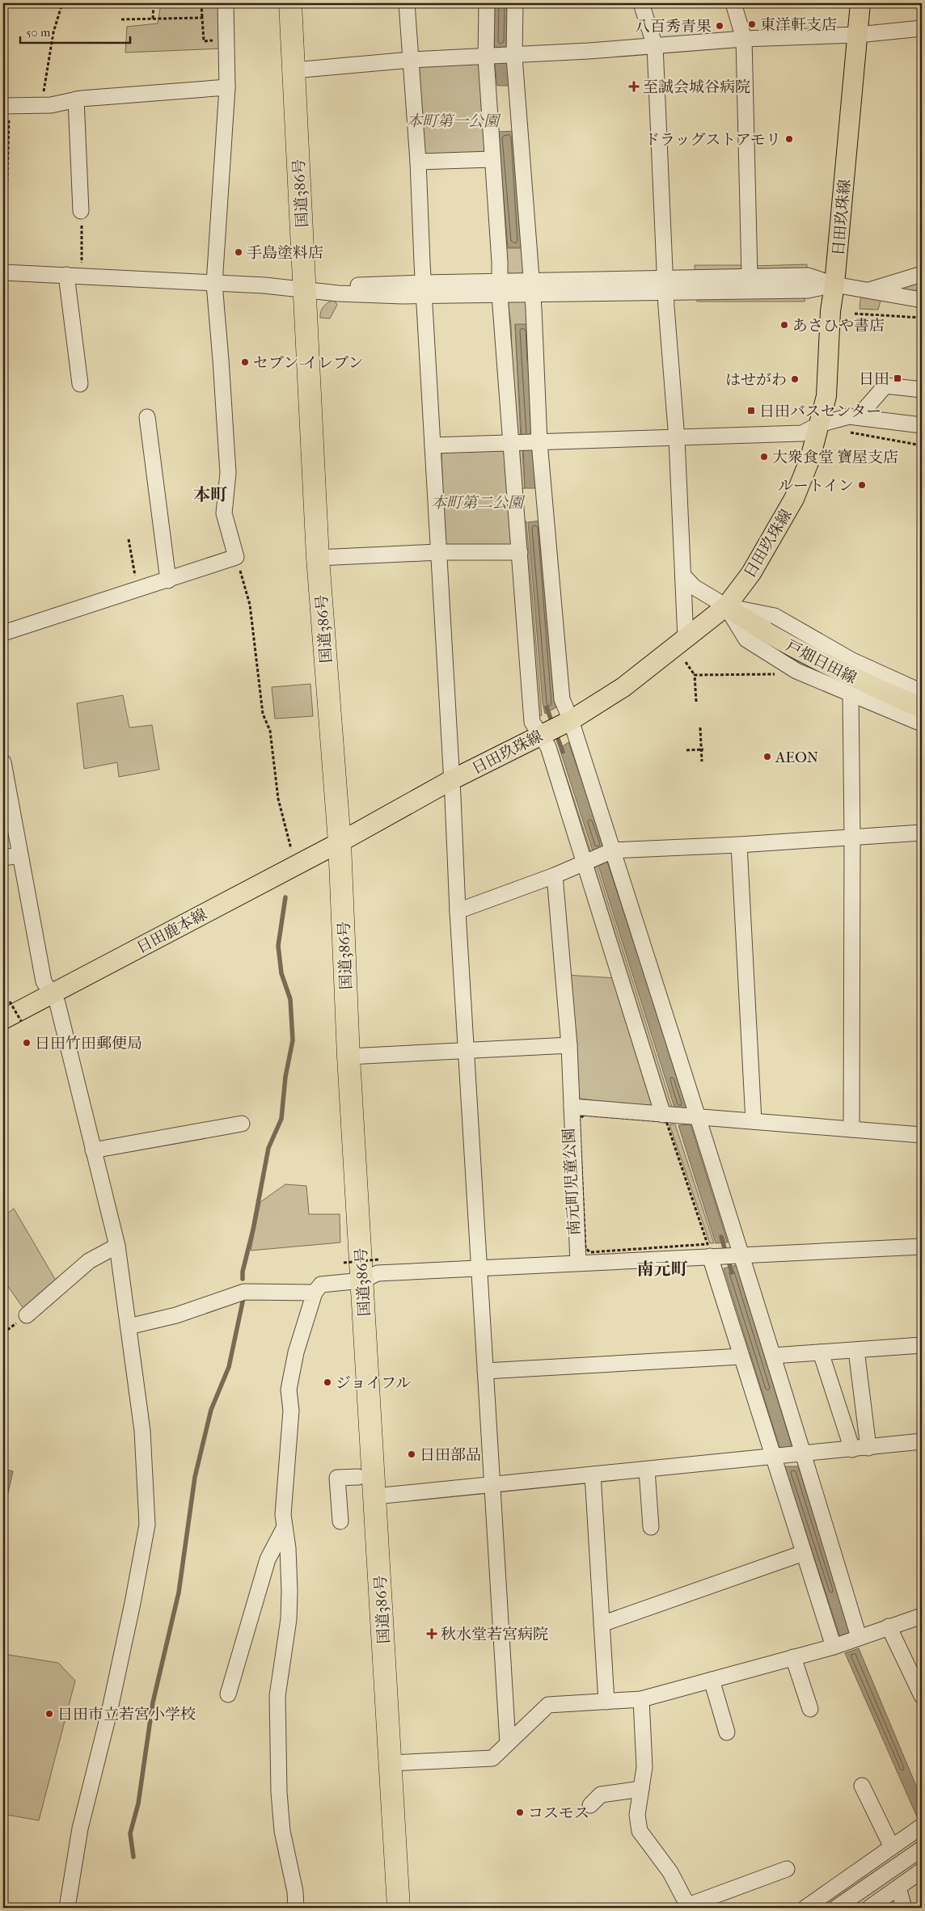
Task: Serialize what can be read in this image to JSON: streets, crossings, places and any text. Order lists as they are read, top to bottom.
{
  "streets": {
    "highway": ["国道386号"],
    "main road": ["日田玖珠線", "戸畑日田線", "日田鹿本線"],
    "path": ["南元町児童公園"]
  },
  "crossings": [
    ["国道386号", "日田玖珠線"],
    ["国道386号", "日田鹿本線"],
    ["日田玖珠線", "戸畑日田線"],
    ["日田玖珠線", "日田鹿本線"]
  ],
  "districts": ["本町", "南元町"],
  "parks": ["本町第一公園", "本町第二公園"],
  "places": {
    "other": [
      "東洋軒支店",
      "八百秀青果",
      "ドラッグストアモリ",
      "手島塗料店",
      "あさひや書店",
      "セブン-イレブン",
      "はせがわ",
      "大衆食堂 寶屋支店",
      "ルートイン",
      "AEON",
      "日田竹田郵便局",
      "ジョイフル",
      "日田部品",
      "日田市立若宮小学校",
      "コスモス"
    ],
    "health": ["至誠会城谷病院", "秋水堂若宮病院"],
    "transit": ["日田", "日田バスセンター"]
  },
  "scale_bar": "50 m"
}
